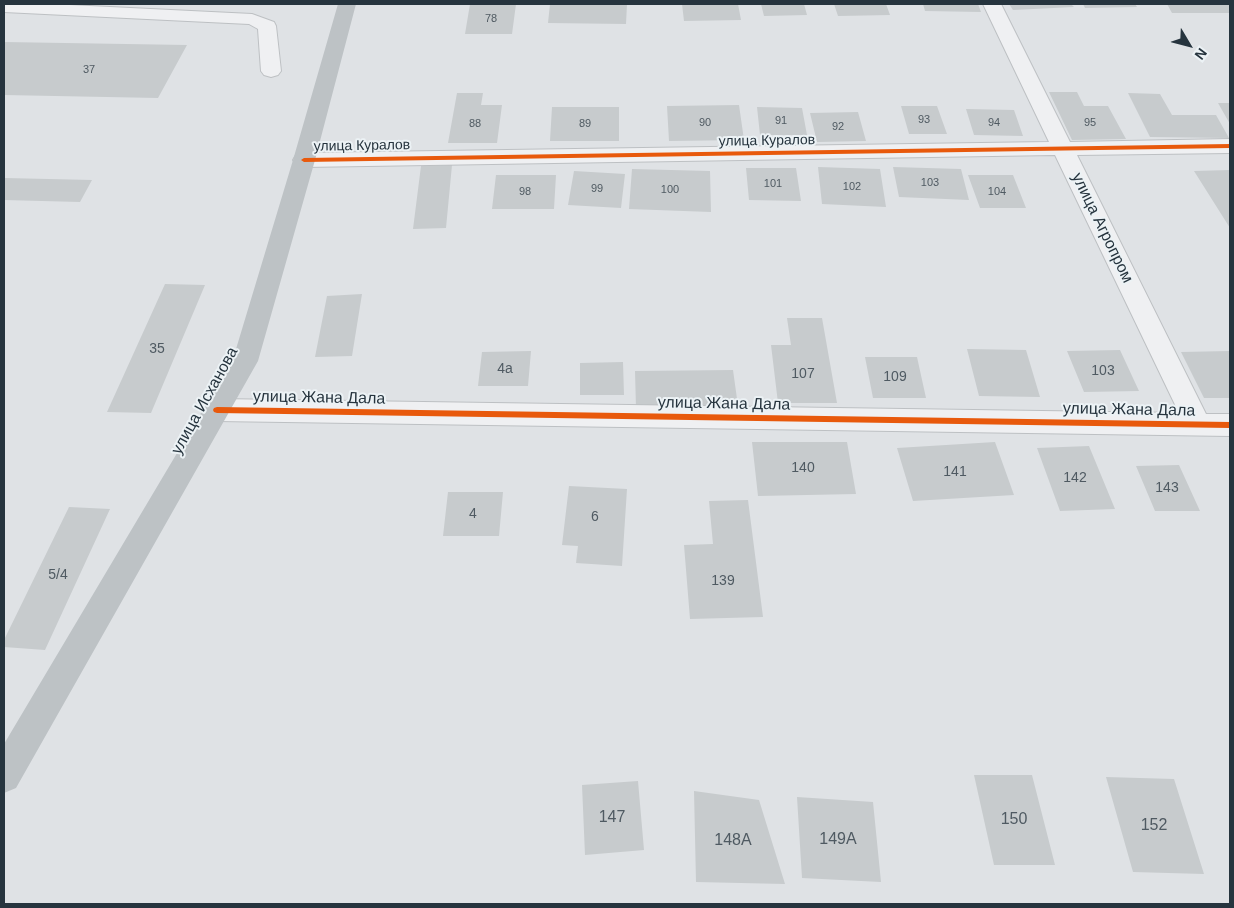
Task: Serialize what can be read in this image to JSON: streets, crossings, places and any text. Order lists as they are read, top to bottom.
{
  "streets": {
    "main road": ["улица Исханова"],
    "street": ["улица Куралов", "улица Агропром", "улица Жана Дала"]
  },
  "crossings": [
    ["улица Куралов", "улица Агропром"],
    ["улица Куралов", "улица Исханова"],
    ["улица Агропром", "улица Жана Дала"],
    ["улица Жана Дала", "улица Исханова"]
  ],
  "house_numbers": [
    "78",
    "37",
    "93",
    "91",
    "90",
    "94",
    "95",
    "88",
    "89",
    "92",
    "103",
    "101",
    "102",
    "99",
    "100",
    "98",
    "104",
    "35",
    "4а",
    "103",
    "107",
    "109",
    "140",
    "141",
    "142",
    "143",
    "4",
    "6",
    "5/4",
    "139",
    "147",
    "150",
    "152",
    "149А",
    "148А"
  ],
  "north": "bottom right"
}
